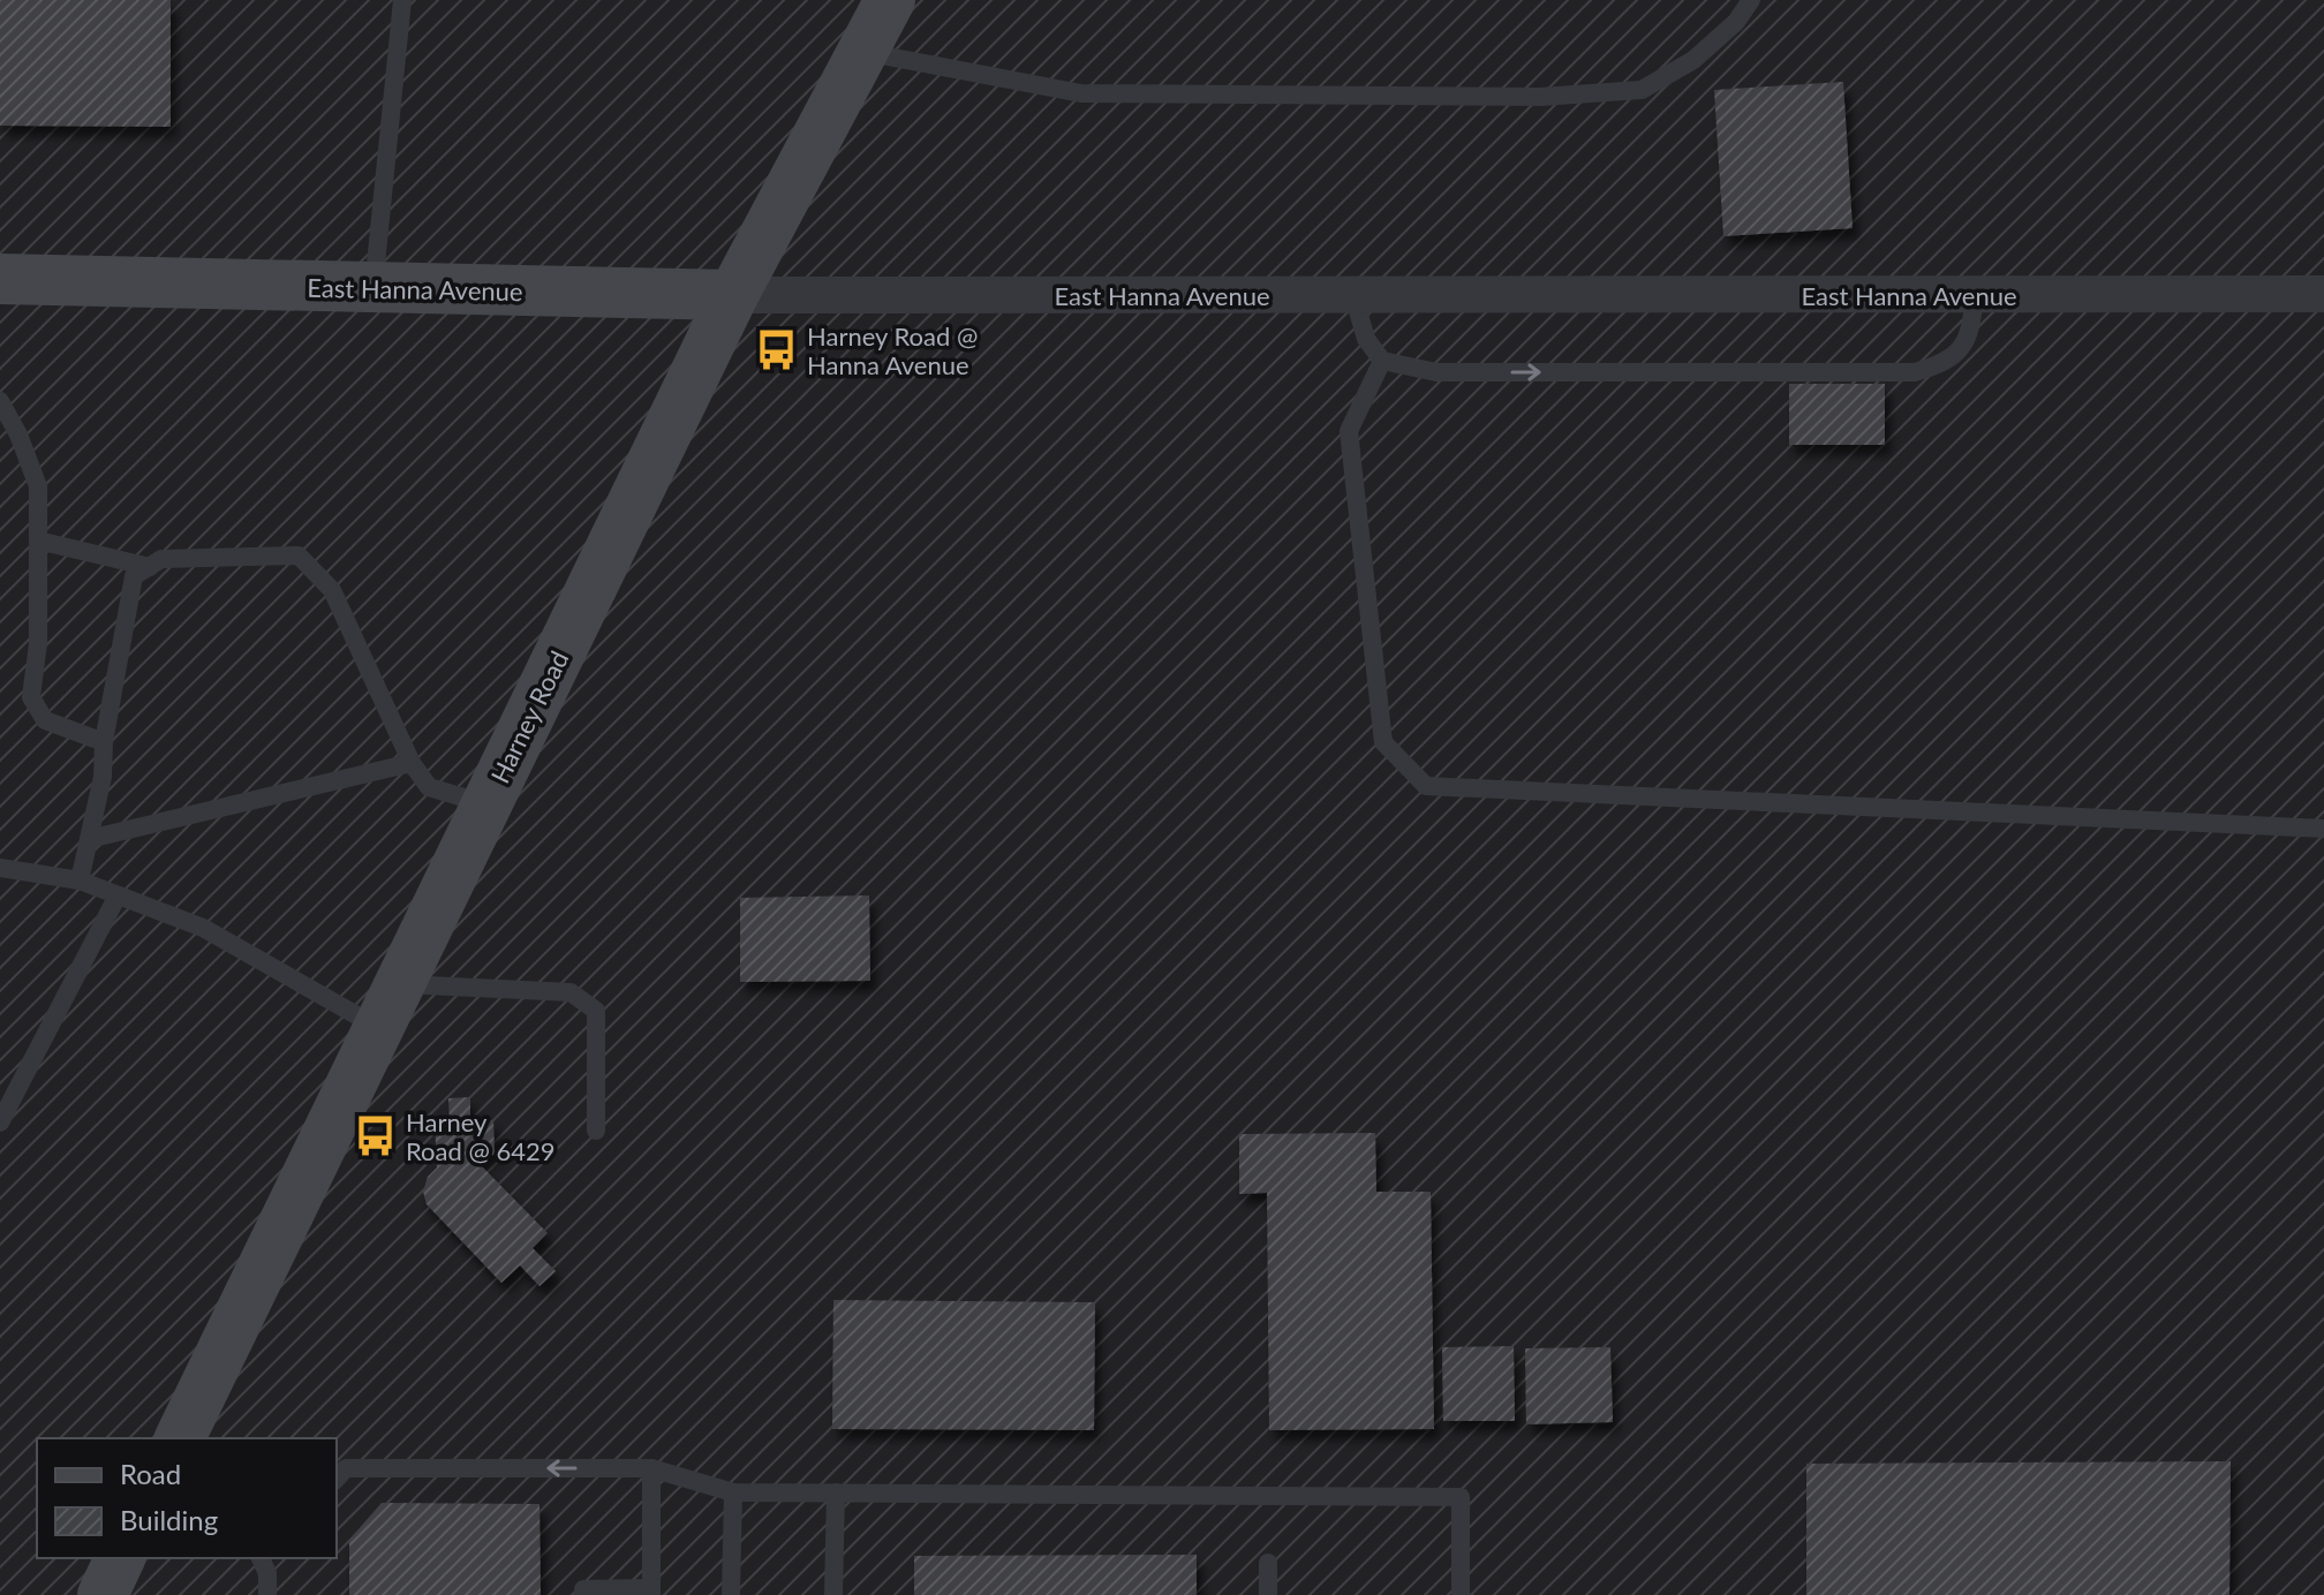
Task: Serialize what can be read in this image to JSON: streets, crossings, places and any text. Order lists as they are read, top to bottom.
{
  "streets": {
    "street": ["East Hanna Avenue", "Harney Road"]
  },
  "crossings": [
    ["East Hanna Avenue", "Harney Road"]
  ],
  "places": {
    "bus stop": ["Harney Road @ Hanna Avenue", "Harney Road @ 6429"]
  },
  "legend": ["Road", "Building"]
}
